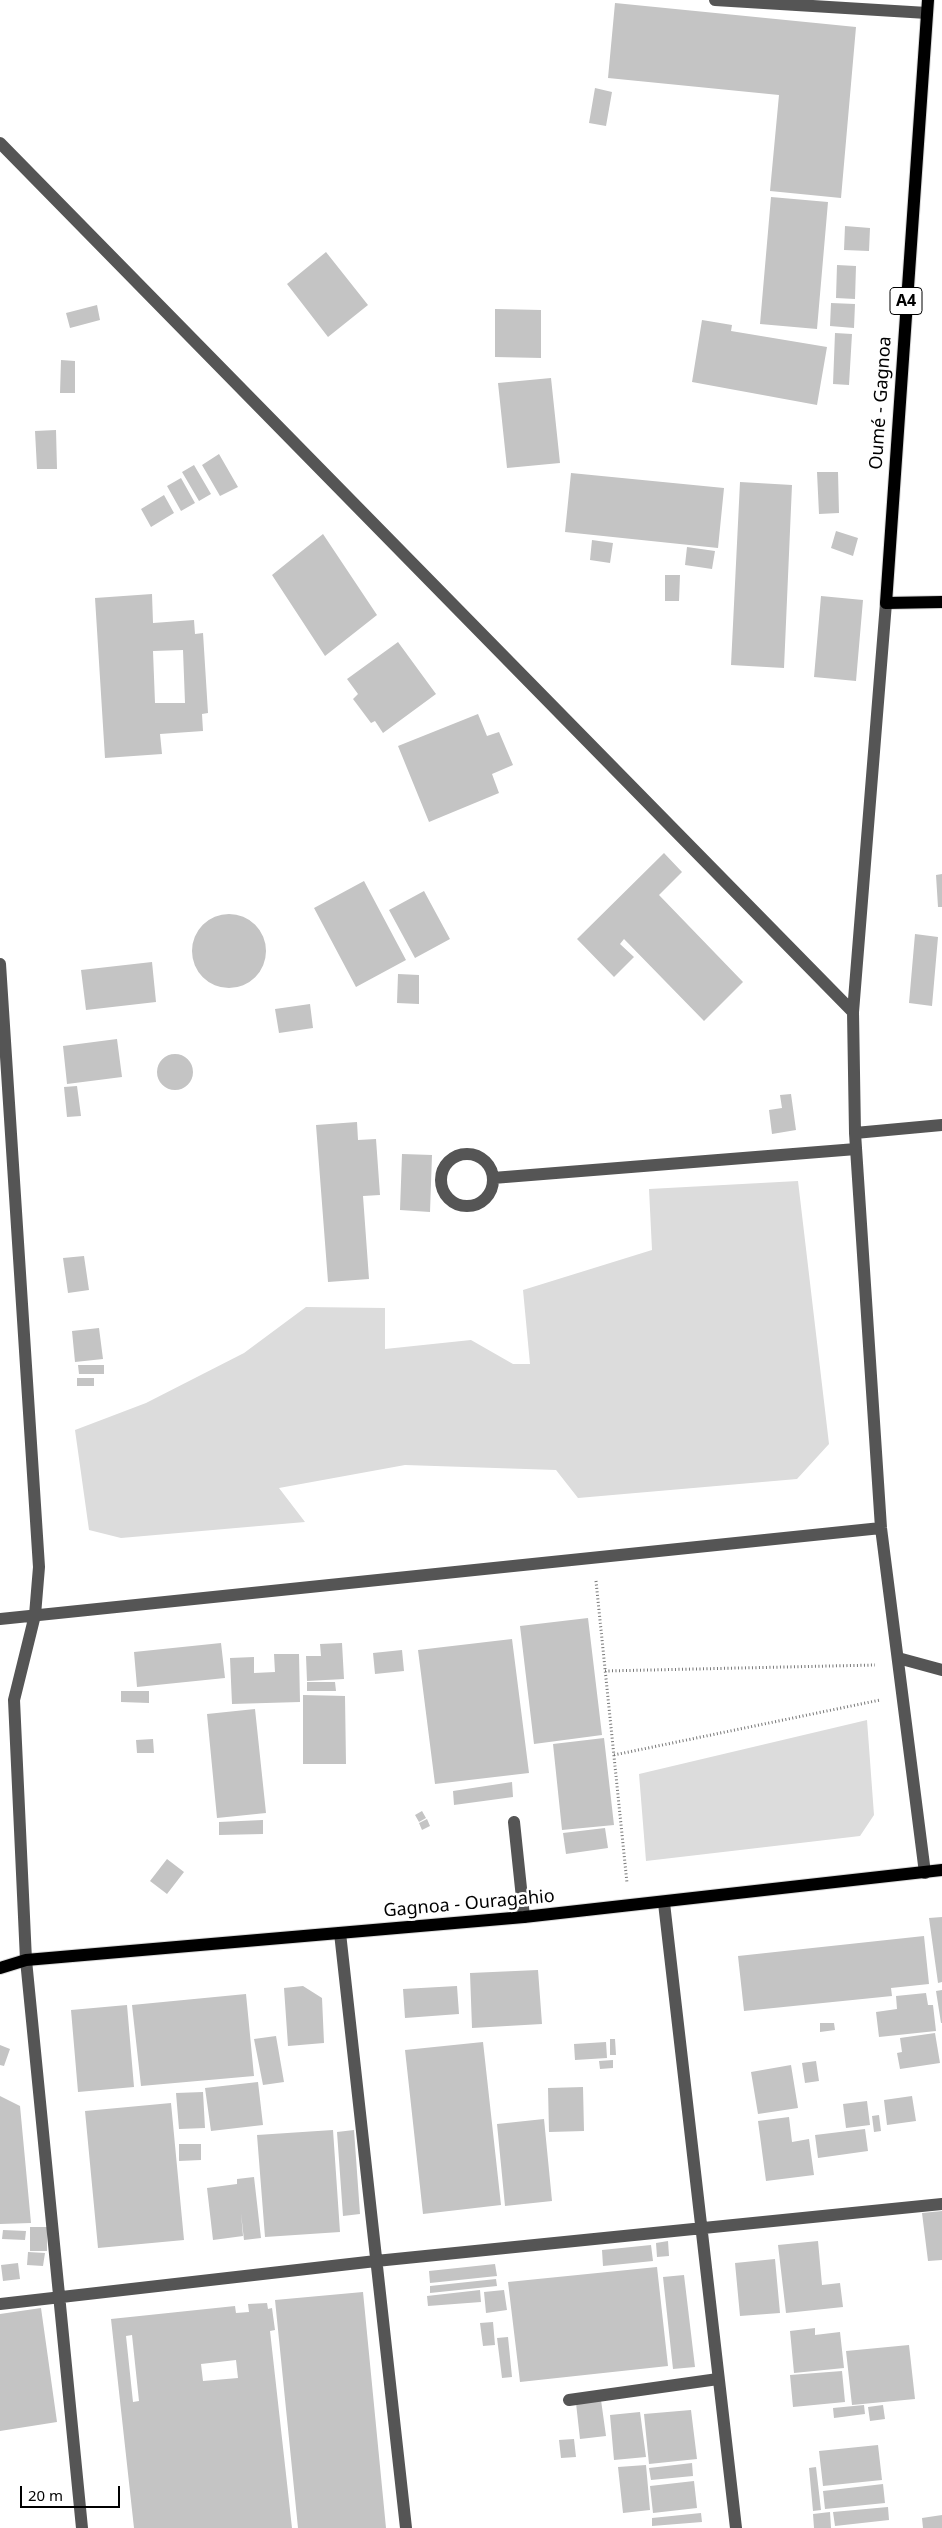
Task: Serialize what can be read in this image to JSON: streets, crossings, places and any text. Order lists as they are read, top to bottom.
{
  "streets": {
    "main road": ["A4", "Oumé - Gagnoa", "Gagnoa - Ouragahio"]
  },
  "scale_bar": "20 m"
}
